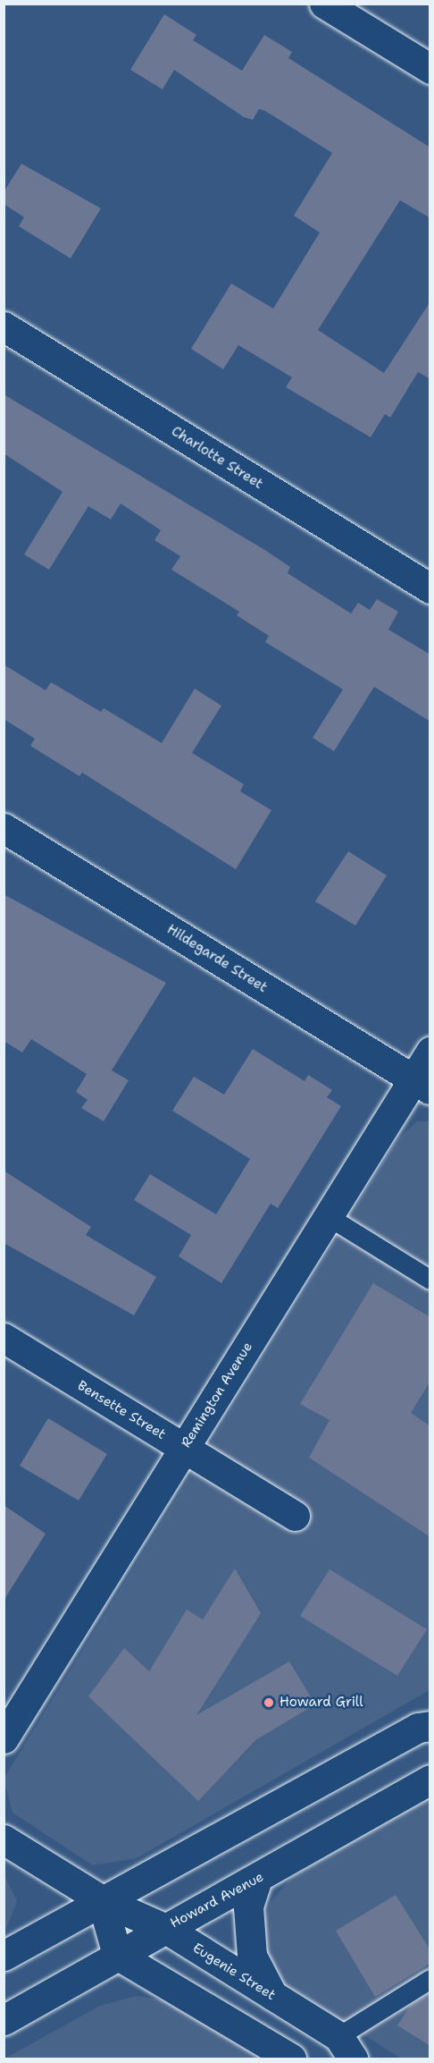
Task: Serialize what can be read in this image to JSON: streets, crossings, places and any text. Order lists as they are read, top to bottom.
{
  "streets": {
    "street": [
      "Charlotte Street",
      "Hildegarde Street",
      "Remington Avenue",
      "Bensette Street",
      "Howard Avenue",
      "Eugenie Street"
    ]
  },
  "crossings": [
    ["Hildegarde Street", "Remington Avenue"],
    ["Remington Avenue", "Bensette Street"],
    ["Howard Avenue", "Eugenie Street"]
  ],
  "places": ["Howard Grill"]
}
